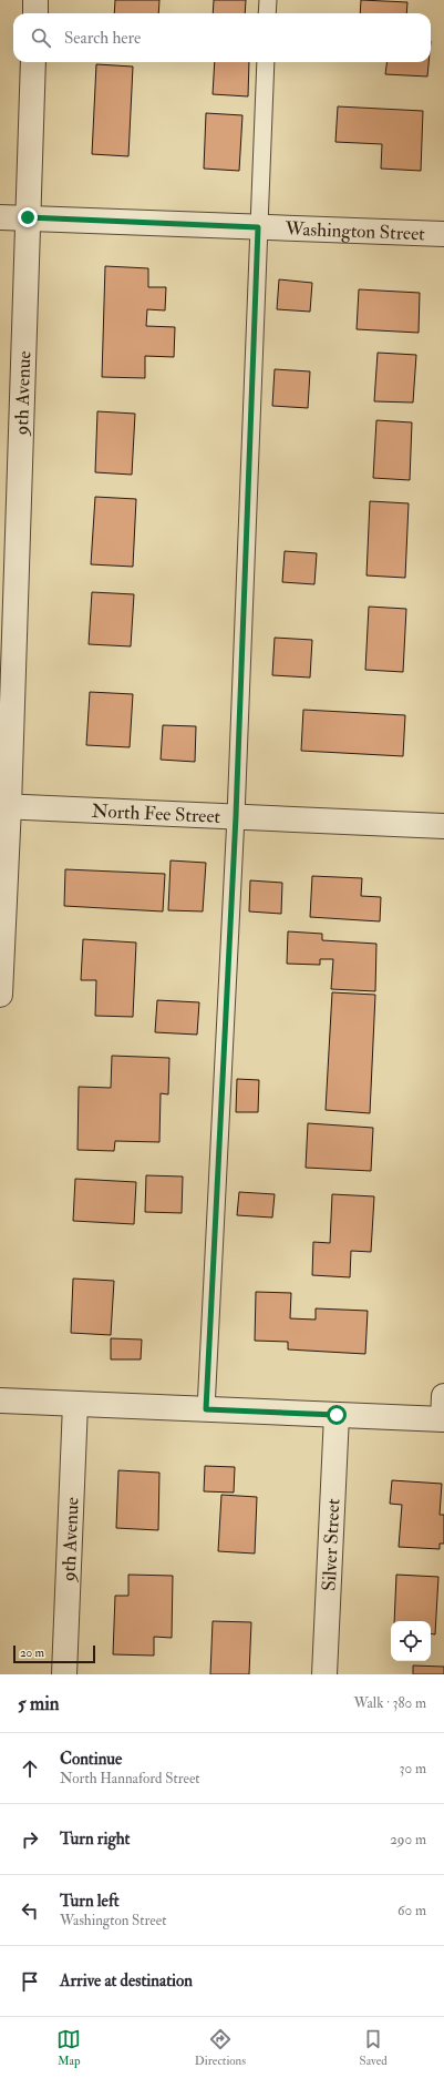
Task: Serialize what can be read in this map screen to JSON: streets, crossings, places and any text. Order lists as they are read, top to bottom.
{
  "streets": {
    "street": [
      "Washington Street",
      "9th Avenue",
      "North Fee Street",
      "Silver Street"
    ]
  },
  "crossings": [
    ["Washington Street", "9th Avenue"],
    ["9th Avenue", "North Fee Street"]
  ],
  "scale_bar": "20 m",
  "page": {
    "search": "Search here",
    "scale": "20 m",
    "heading": ["5 min", "Walk · 380 m"],
    "list": [
      ["Continue", "North Hannaford Street", "30 m"],
      ["Turn right", "290 m"],
      ["Turn left", "Washington Street", "60 m"],
      "Arrive at destination"
    ],
    "nav": ["Map", "Directions", "Saved"]
  }
}
